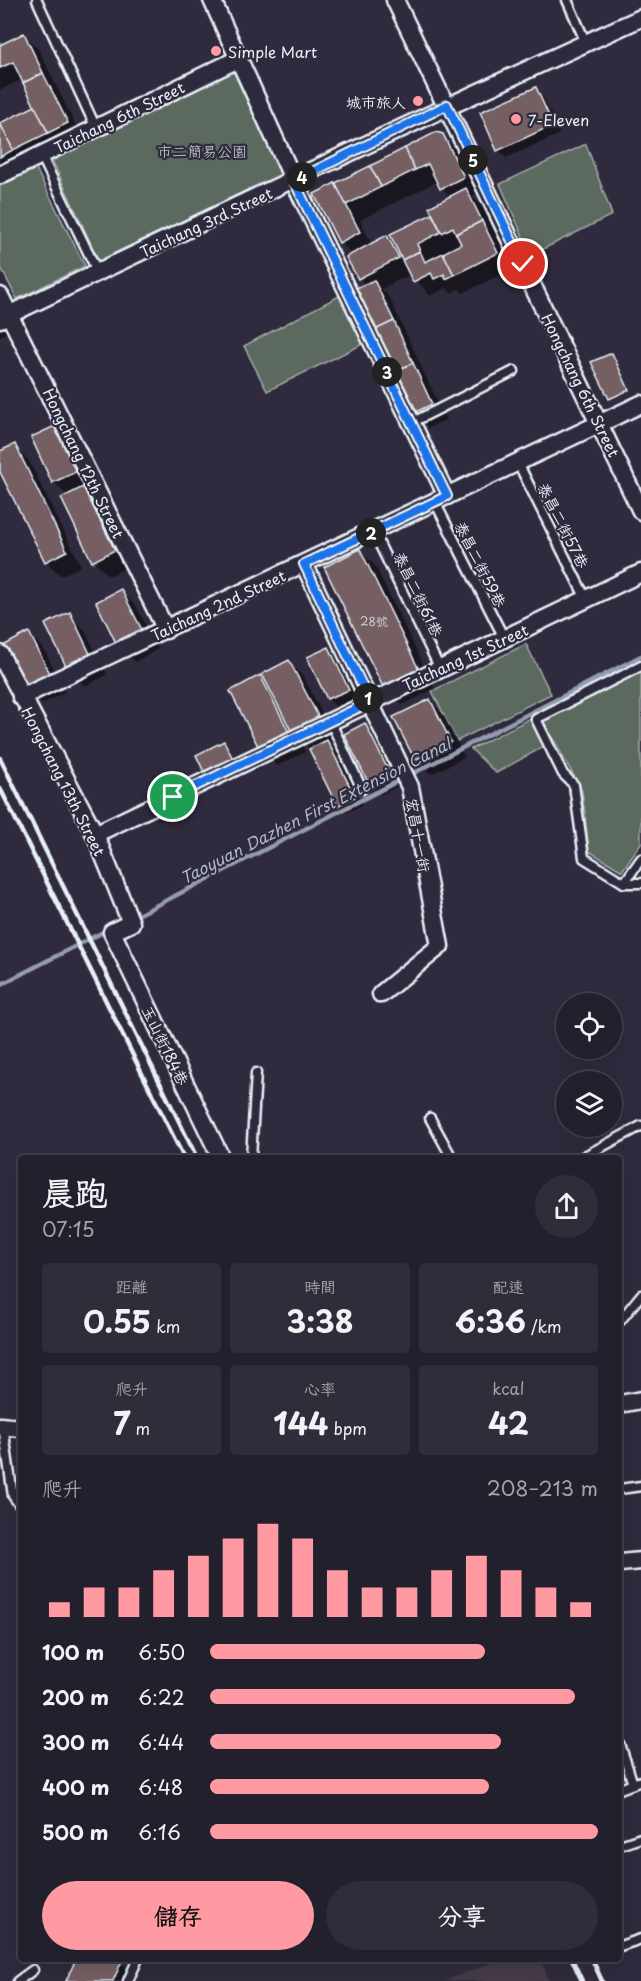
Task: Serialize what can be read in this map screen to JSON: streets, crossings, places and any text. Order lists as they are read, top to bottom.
{
  "streets": {
    "street": [
      "Taichang 6th Street",
      "Taichang 3rd Street",
      "Hongchang 6th Street",
      "Hongchang 12th Street",
      "Taichang 2nd Street",
      "Taichang 1st Street",
      "Hongchang 13th Street",
      "宏昌十一街",
      "玉山街184巷"
    ],
    "lane": ["泰昌二街57巷", "泰昌二街59巷", "泰昌二街61巷"]
  },
  "crossings": [
    ["Taichang 3rd Street", "Hongchang 6th Street"],
    ["Taichang 3rd Street", "Hongchang 12th Street"],
    ["Hongchang 6th Street", "Taichang 2nd Street"],
    ["Hongchang 12th Street", "Taichang 2nd Street"],
    ["泰昌二街57巷", "Taichang 2nd Street"],
    ["泰昌二街57巷", "Taichang 1st Street"],
    ["泰昌二街59巷", "Taichang 2nd Street"],
    ["泰昌二街59巷", "Taichang 1st Street"],
    ["泰昌二街61巷", "Taichang 2nd Street"],
    ["泰昌二街61巷", "Taichang 1st Street"],
    ["Taichang 2nd Street", "Hongchang 13th Street"],
    ["Taichang 2nd Street", "宏昌十一街"],
    ["Taichang 1st Street", "Hongchang 13th Street"],
    ["Taichang 1st Street", "宏昌十一街"],
    ["Hongchang 13th Street", "玉山街184巷"]
  ],
  "water": ["Taoyuan Dazhen First Extension Canal"],
  "parks": ["市二簡易公園"],
  "places": ["Simple Mart", "城市旅人", "7-Eleven"],
  "house_numbers": ["28號"],
  "page": {
    "pins": [
      "5",
      "4",
      "3",
      "2",
      "1"
    ],
    "heading": ["晨跑", "07:15"],
    "stats": [
      ["距離", "0.55 km"],
      ["時間", "3:38"],
      ["配速", "6:36 /km"],
      ["爬升", "7 m"],
      ["心率", "144 bpm"],
      ["kcal", "42"]
    ],
    "chart": ["爬升", "208–213 m"],
    "list": [
      {
        "name": "100 m",
        "note": "6:50"
      },
      {
        "name": "200 m",
        "note": "6:22"
      },
      {
        "name": "300 m",
        "note": "6:44"
      },
      {
        "name": "400 m",
        "note": "6:48"
      },
      {
        "name": "500 m",
        "note": "6:16"
      }
    ],
    "buttons": ["儲存", "分享"]
  }
}
